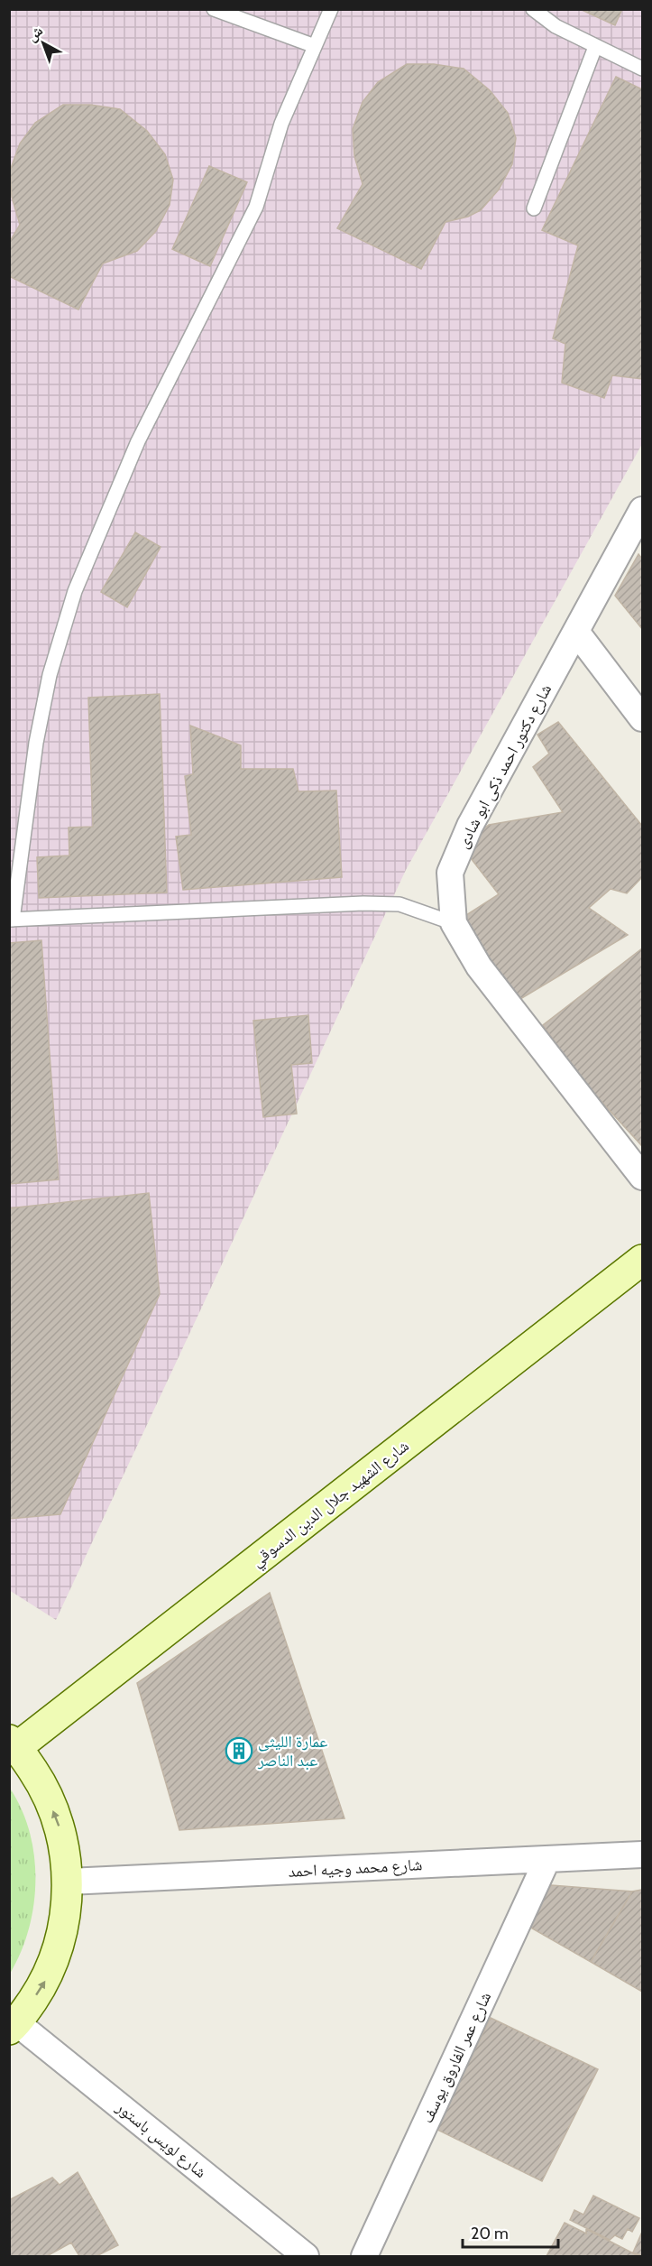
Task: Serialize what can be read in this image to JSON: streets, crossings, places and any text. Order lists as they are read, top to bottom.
{
  "streets": {
    "main road": ["شارع الشهيد جلال الدين الدسوقي"],
    "street": [
      "شارع دكتور احمد ذكى ابو شادى",
      "شارع محمد وجيه احمد",
      "شارع عمر الفاروق يوسف",
      "شارع لويس باستور"
    ]
  },
  "crossings": [
    ["شارع محمد وجيه احمد", "شارع عمر الفاروق يوسف"]
  ],
  "places": {
    "building": ["عمارة الليثى عبد الناصر"]
  },
  "scale_bar": "20 m",
  "north": "top left"
}
